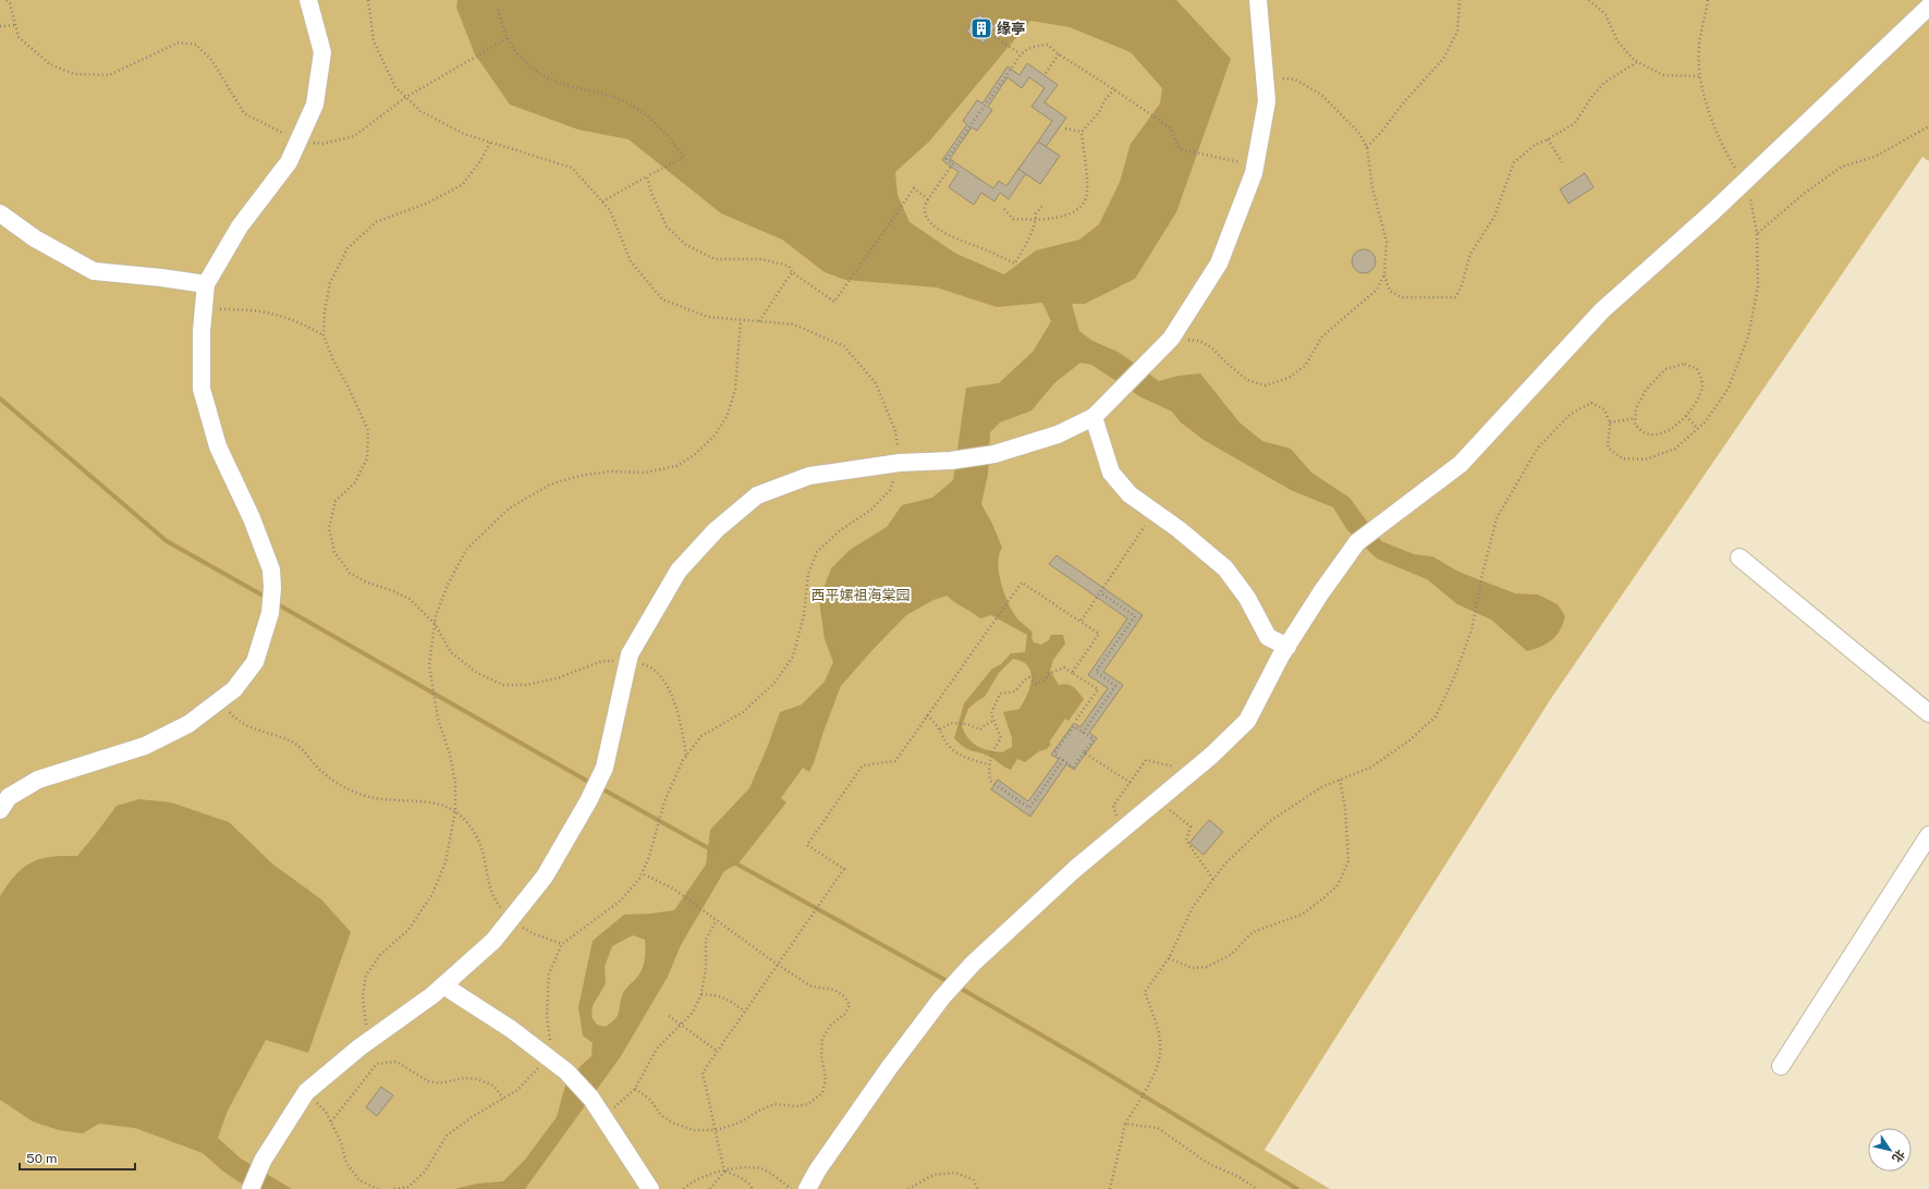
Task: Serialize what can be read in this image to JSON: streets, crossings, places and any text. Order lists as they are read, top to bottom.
{
  "parks": ["西平嫘祖海棠园"],
  "places": {
    "building": ["缘亭"]
  },
  "scale_bar": "50 m",
  "north": "bottom right"
}
